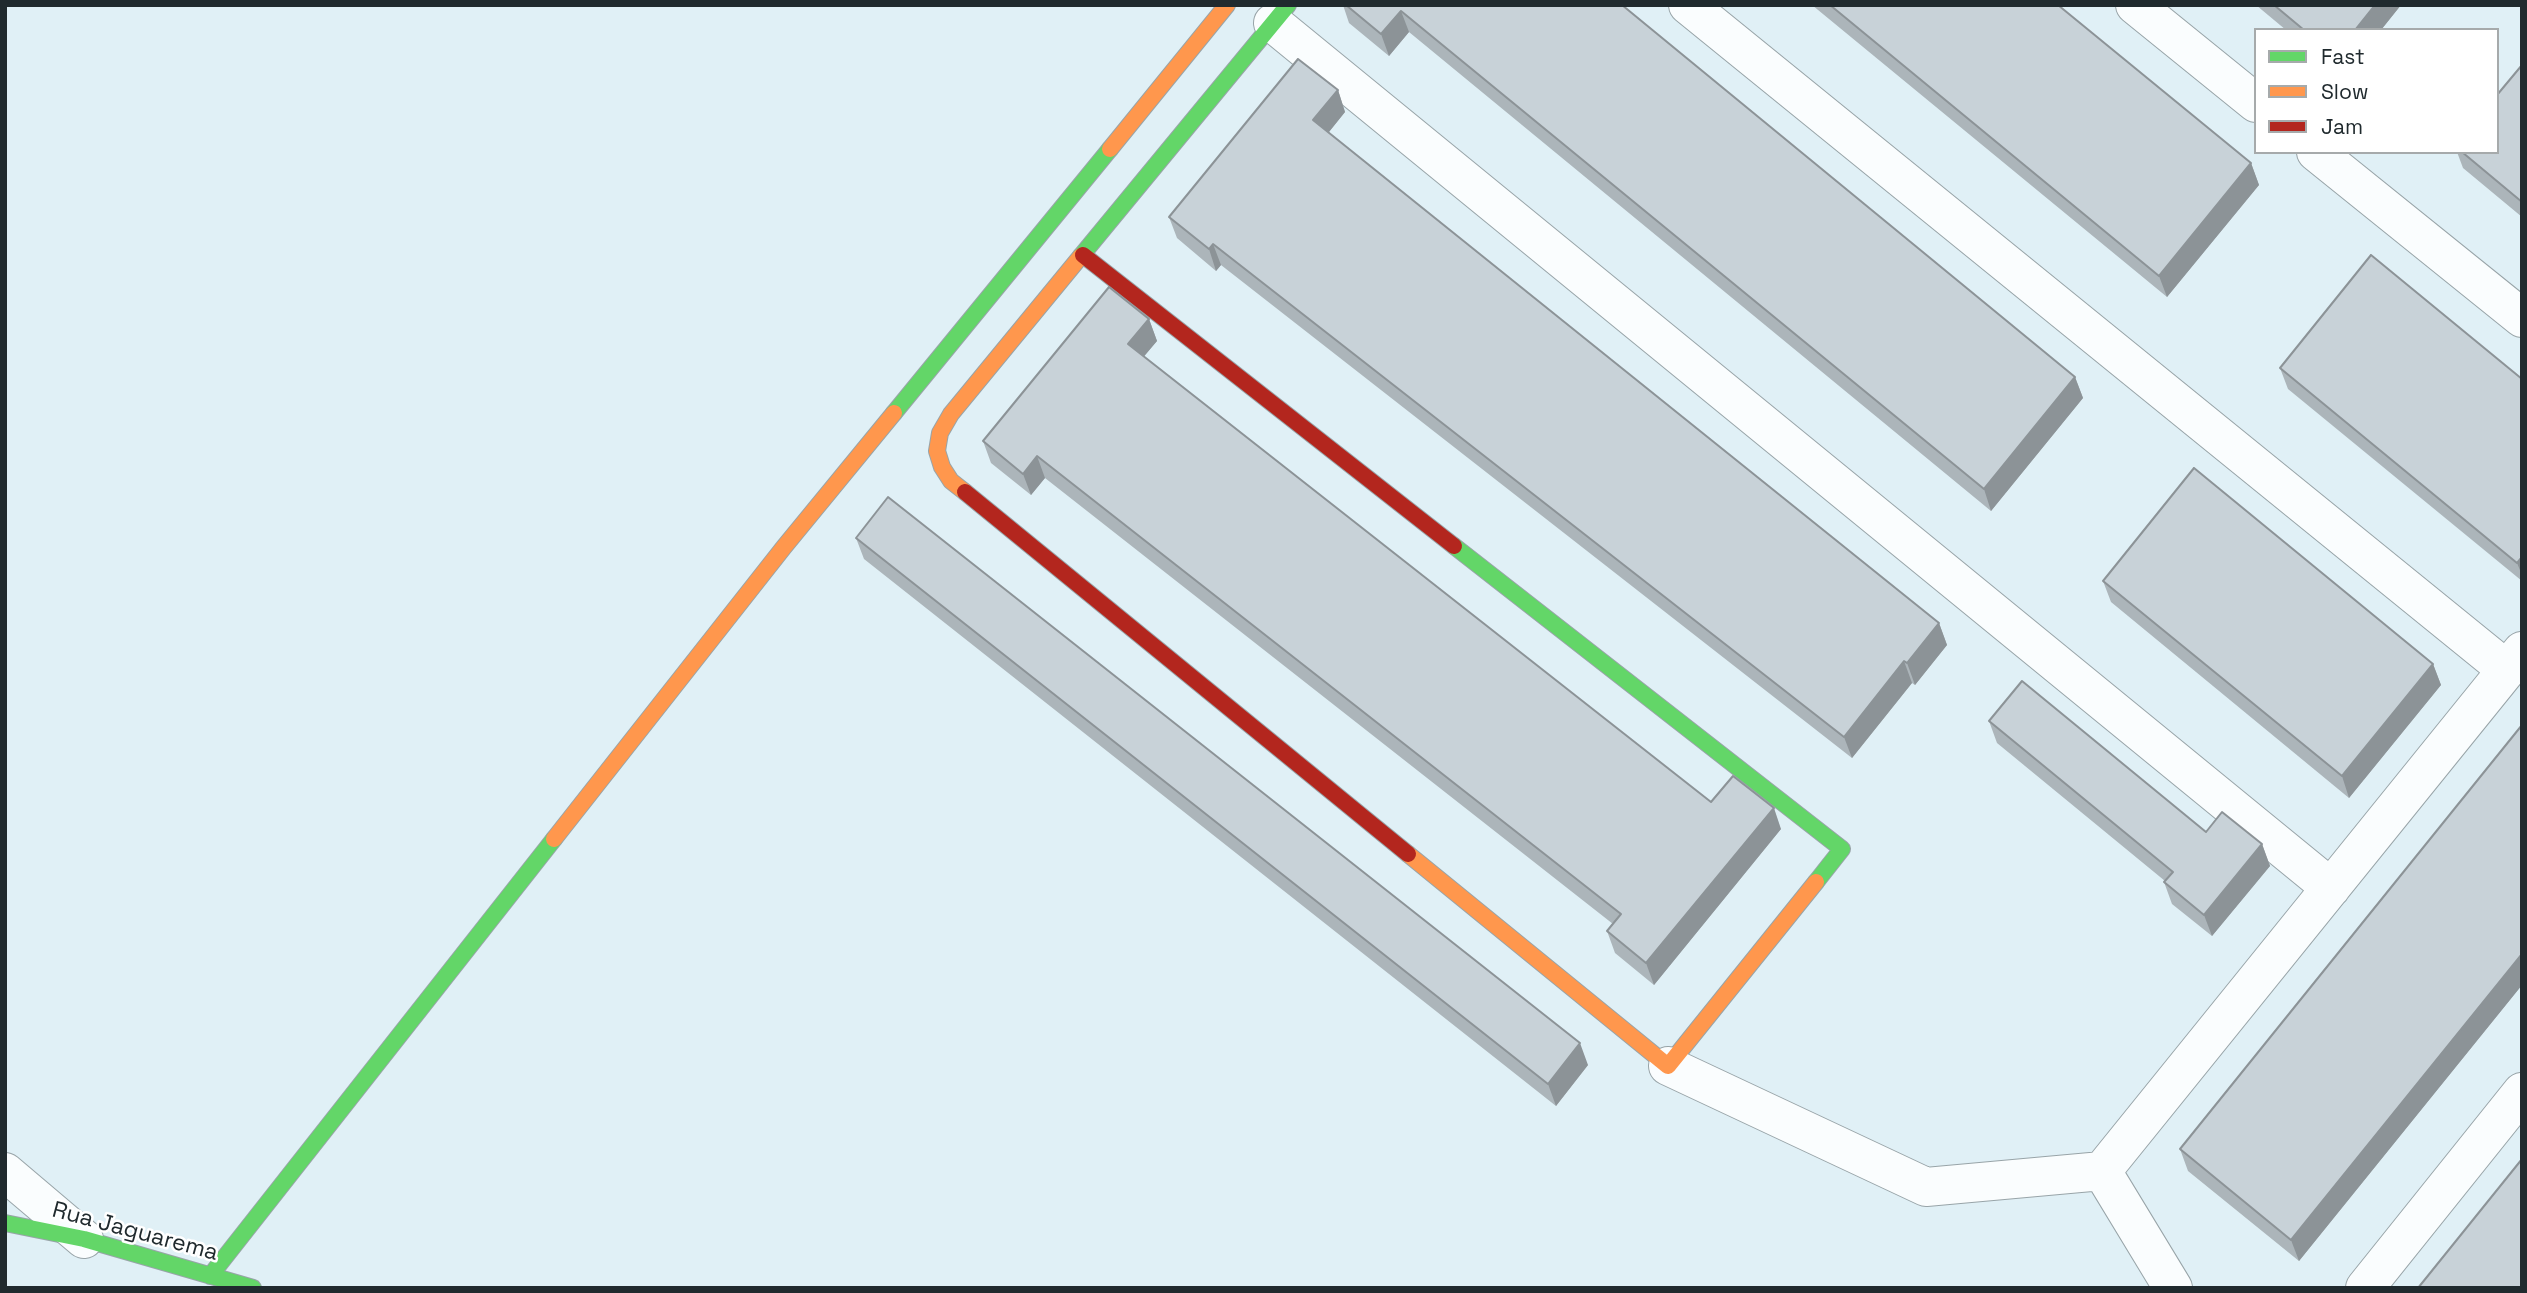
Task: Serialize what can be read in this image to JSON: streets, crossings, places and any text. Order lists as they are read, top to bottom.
{
  "streets": {
    "street": ["Rua Jaguarema"]
  },
  "legend": ["Fast", "Slow", "Jam"]
}
